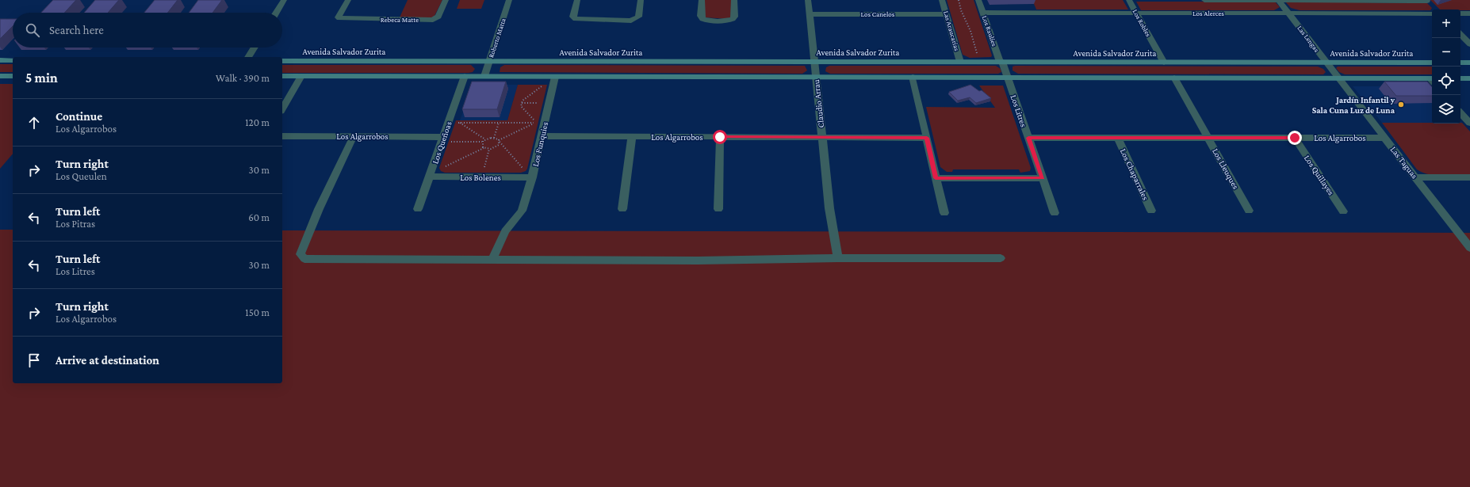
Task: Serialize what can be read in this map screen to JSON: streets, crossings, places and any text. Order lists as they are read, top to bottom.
{
  "streets": {
    "main road": ["Avenida Salvador Zurita"],
    "street": [
      "Los Alerces",
      "Los Canelos",
      "Rebeca Matte",
      "Los Robles",
      "Las Araucarias",
      "Los Raulíes",
      "Roberto Matta",
      "Las Lengas",
      "Claudio Arrau",
      "Los Litres",
      "Los Algarrobos",
      "Los Queñoas",
      "Los Funquies",
      "Las Taguas",
      "Los Lleuques",
      "Los Chaparrales",
      "Los Quillayes",
      "Los Bolenes"
    ]
  },
  "crossings": [
    ["Los Alerces", "Los Robles"],
    ["Los Alerces", "Los Raulíes"],
    ["Los Alerces", "Las Lengas"],
    ["Los Canelos", "Las Araucarias"],
    ["Los Canelos", "Claudio Arrau"],
    ["Los Robles", "Avenida Salvador Zurita"],
    ["Las Araucarias", "Avenida Salvador Zurita"],
    ["Los Raulíes", "Avenida Salvador Zurita"],
    ["Los Raulíes", "Los Litres"],
    ["Roberto Matta", "Avenida Salvador Zurita"],
    ["Las Lengas", "Avenida Salvador Zurita"],
    ["Las Lengas", "Las Taguas"],
    ["Avenida Salvador Zurita", "Claudio Arrau"],
    ["Avenida Salvador Zurita", "Los Litres"],
    ["Claudio Arrau", "Los Algarrobos"],
    ["Los Litres", "Los Algarrobos"],
    ["Los Algarrobos", "Los Queñoas"],
    ["Los Algarrobos", "Los Funquies"],
    ["Los Algarrobos", "Las Taguas"],
    ["Los Algarrobos", "Los Lleuques"],
    ["Los Algarrobos", "Los Chaparrales"],
    ["Los Algarrobos", "Los Quillayes"],
    ["Los Queñoas", "Los Bolenes"],
    ["Los Funquies", "Los Bolenes"]
  ],
  "places": ["Jardín Infantil y Sala Cuna Luz de Luna"],
  "page": {
    "map_buttons": ["+", "−"],
    "search": "Search here",
    "heading": ["5 min", "Walk · 390 m"],
    "list": [
      ["Continue", "Los Algarrobos", "120 m"],
      ["Turn right", "Los Queulen", "30 m"],
      ["Turn left", "Los Pitras", "60 m"],
      ["Turn left", "Los Litres", "30 m"],
      ["Turn right", "Los Algarrobos", "150 m"],
      "Arrive at destination"
    ]
  }
}
